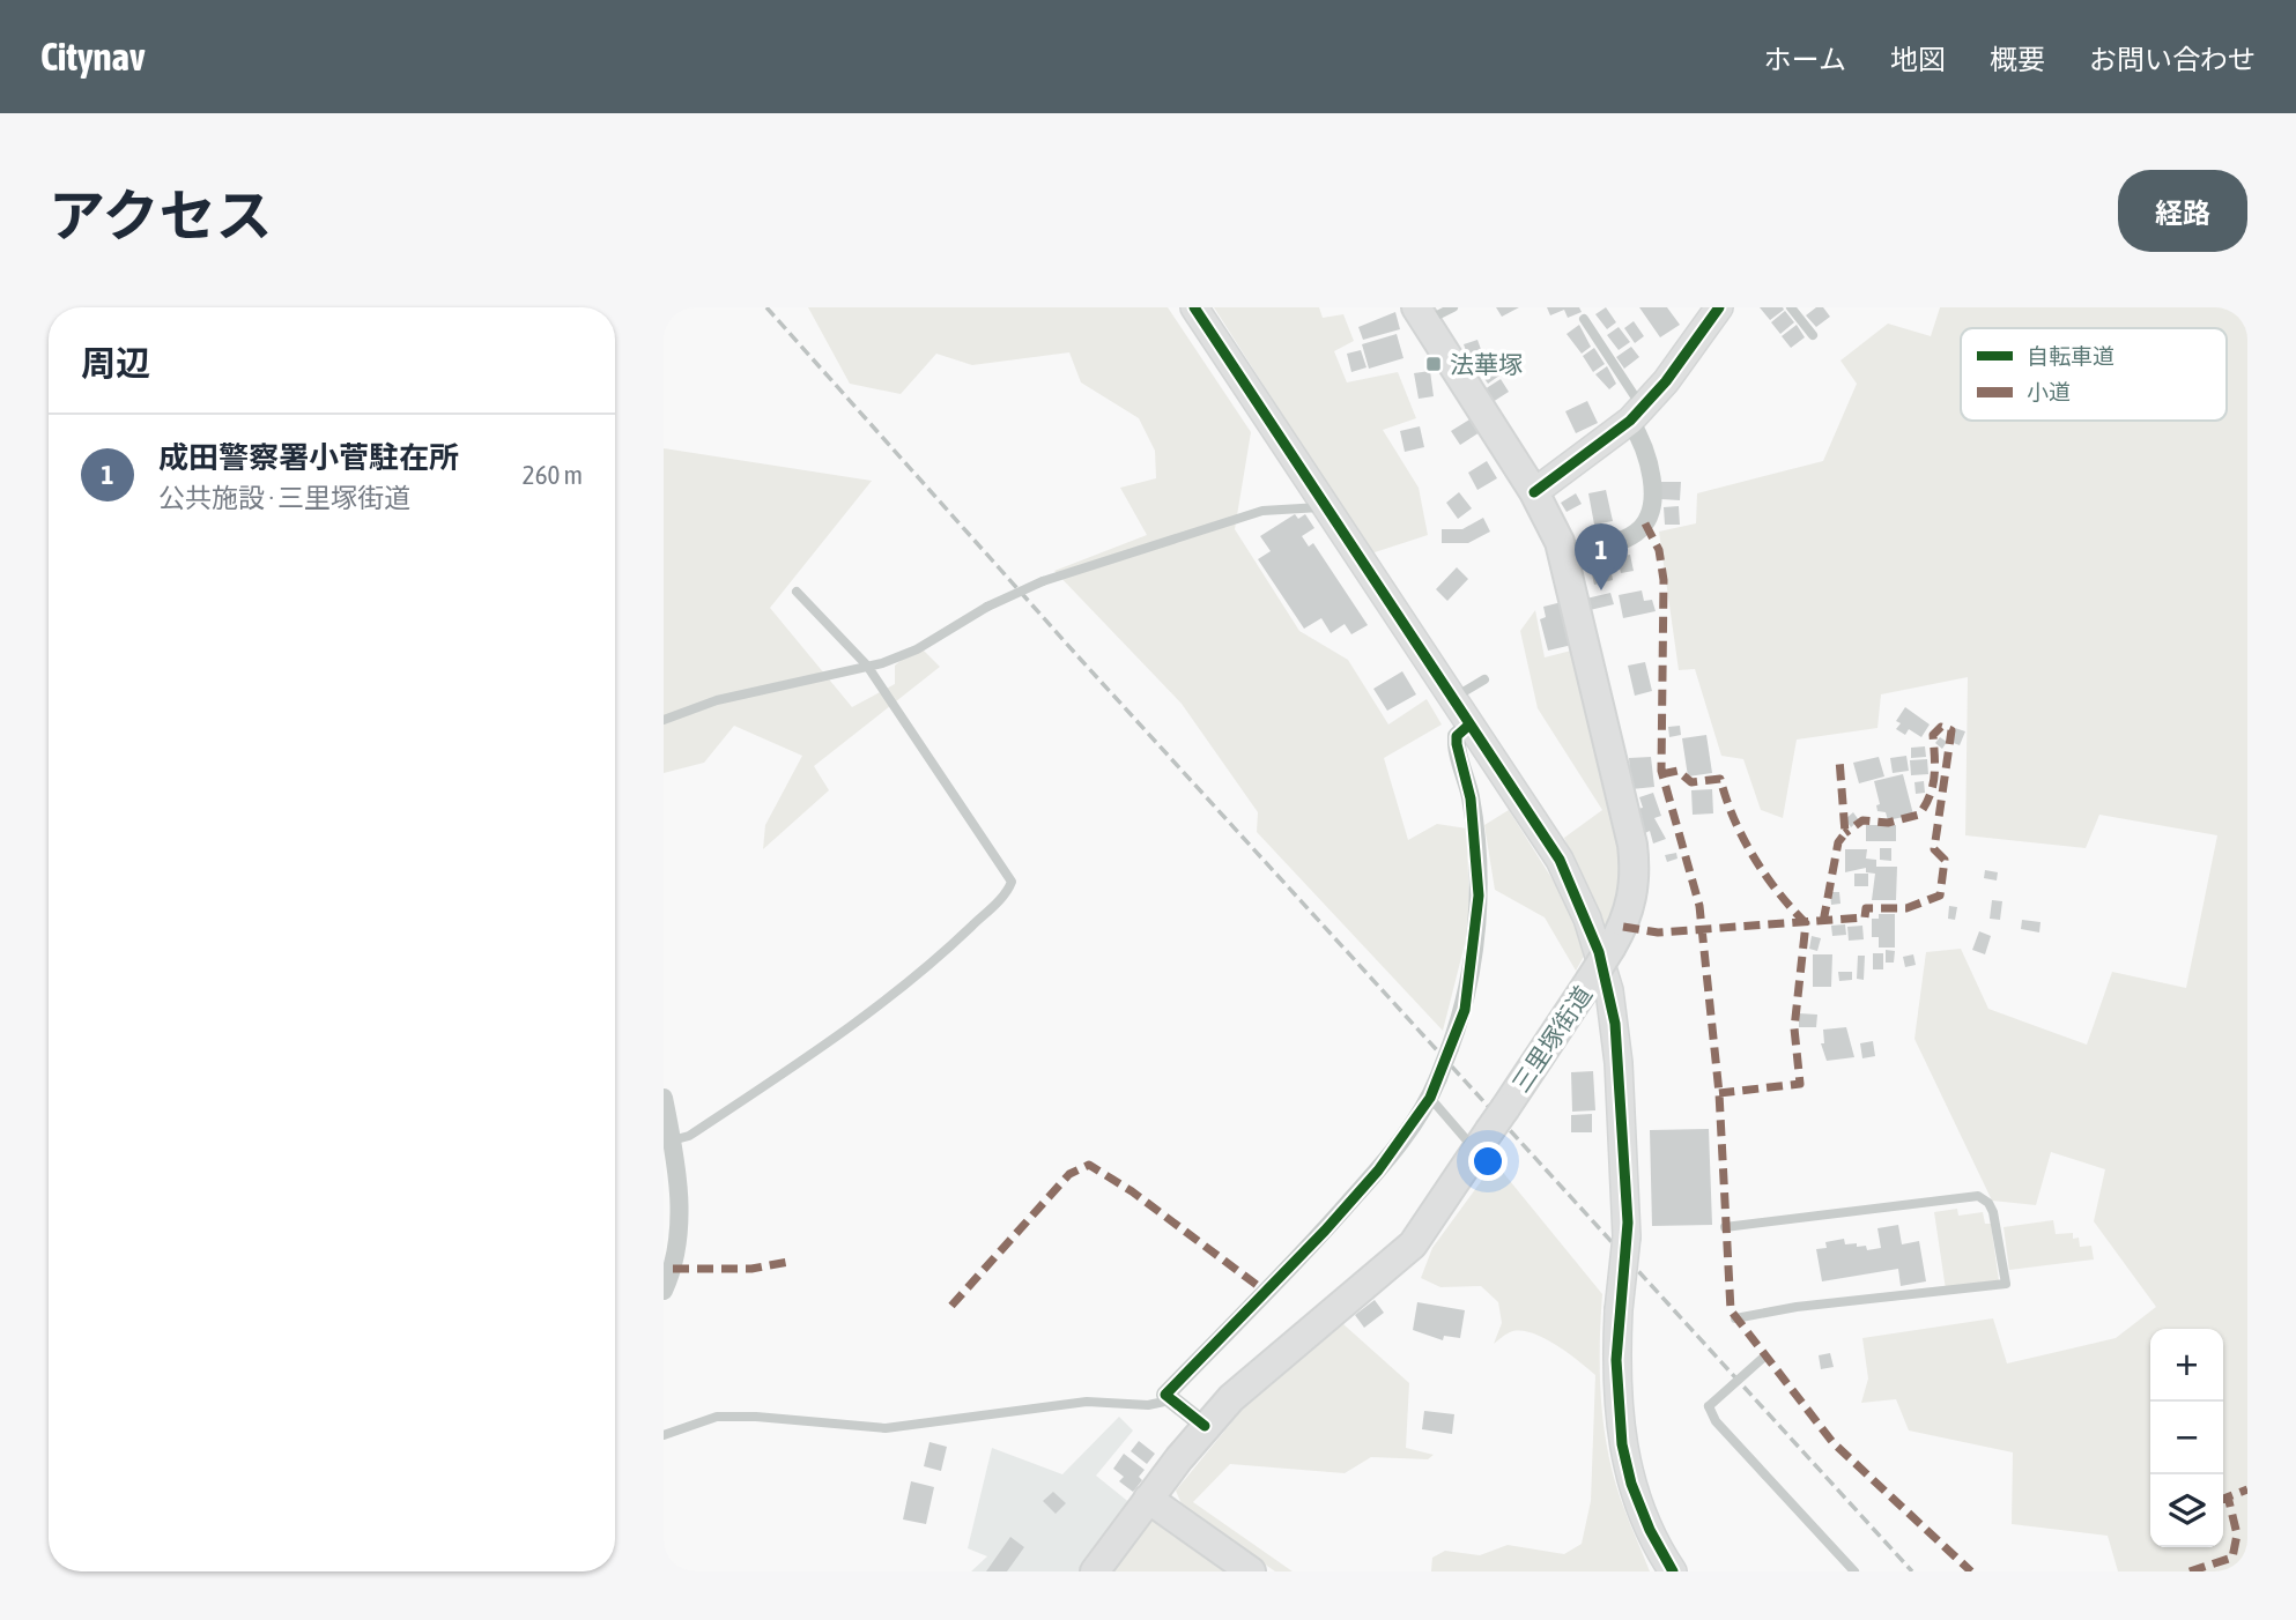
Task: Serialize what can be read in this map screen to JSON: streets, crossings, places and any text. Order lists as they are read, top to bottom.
{
  "streets": {
    "main road": ["三里塚街道"]
  },
  "places": {
    "transit": ["法華塚"]
  },
  "legend": ["自転車道", "小道"],
  "page": {
    "header": "Citynav",
    "nav": [
      "ホーム",
      "地図",
      "概要",
      "お問い合わせ"
    ],
    "title": "アクセス",
    "buttons": "経路",
    "heading": "周辺",
    "list": [
      {
        "mark": "1",
        "name": "成田警察署小菅駐在所",
        "note": "公共施設 · 三里塚街道",
        "value": "260 m"
      }
    ],
    "pins": "1",
    "map_buttons": ["+", "−"]
  }
}
